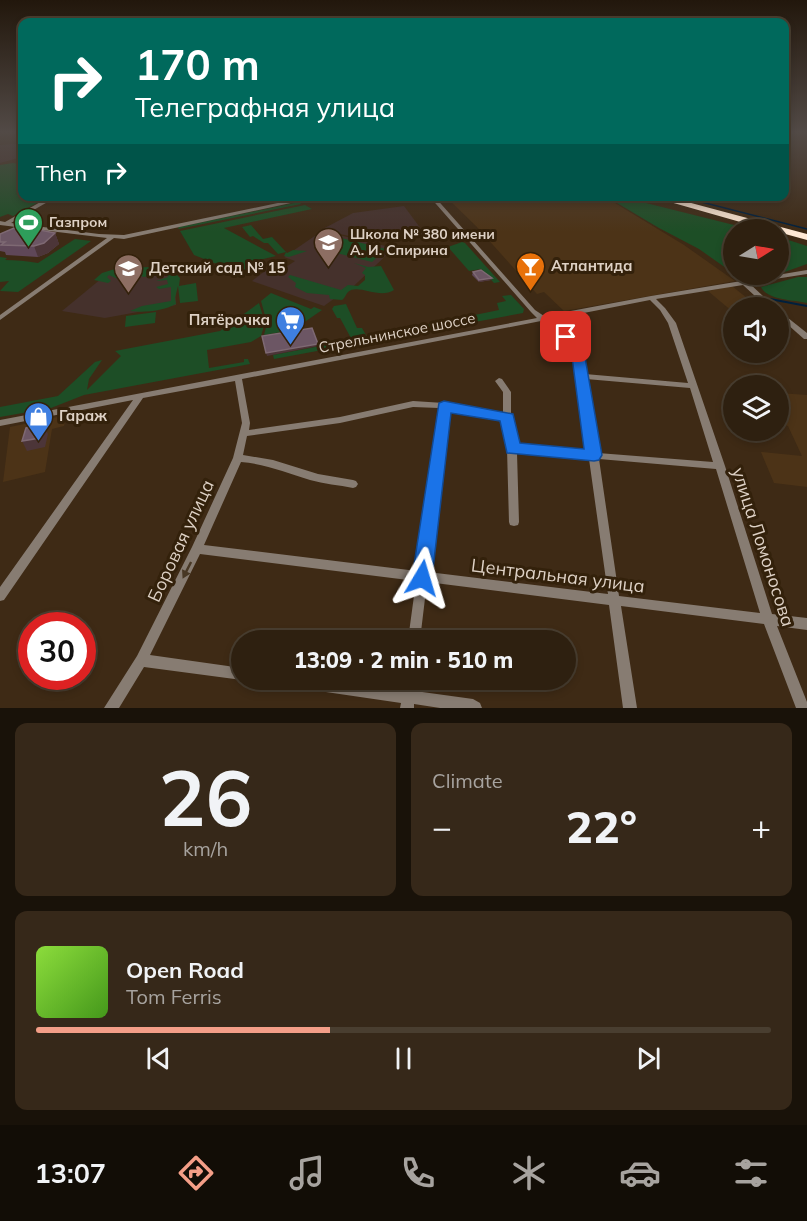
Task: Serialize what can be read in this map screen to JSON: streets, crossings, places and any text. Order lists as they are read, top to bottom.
{
  "streets": {
    "street": [
      "Стрельнинское шоссе",
      "Боровая улица",
      "улица Ломоносова",
      "Центральная улица"
    ]
  },
  "crossings": [
    ["Стрельнинское шоссе", "Боровая улица"],
    ["Стрельнинское шоссе", "улица Ломоносова"],
    ["Боровая улица", "Центральная улица"],
    ["улица Ломоносова", "Центральная улица"]
  ],
  "places": {
    "sports": ["Газпром"],
    "school or university": ["Школа № 380 имени А. И. Спирина", "Детский сад № 15"],
    "bar": ["Атлантида"],
    "supermarket": ["Пятёрочка"],
    "shop": ["Гараж"]
  },
  "north": "right",
  "page": {
    "turn": ["170 m", "Телеграфная улица"],
    "then": "Then",
    "limit": "30",
    "trip": "13:09 · 2 min · 510 m",
    "tile": [
      ["26", "km/h"],
      "Climate"
    ],
    "heat": ["−", "22°", "+"],
    "song": ["Open Road", "Tom Ferris"],
    "tabs": "13:07"
  }
}
